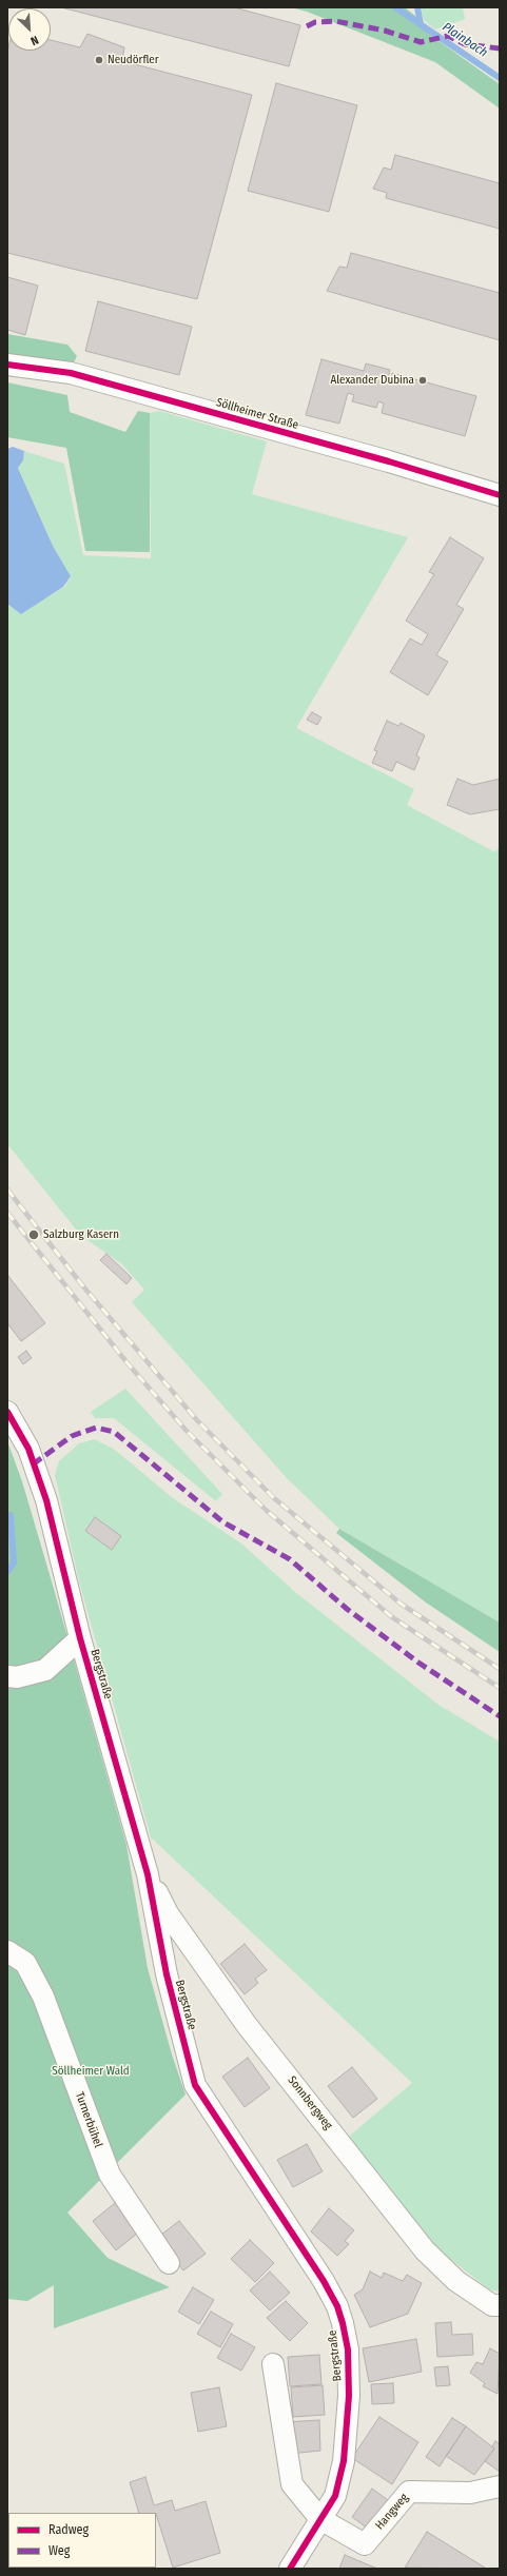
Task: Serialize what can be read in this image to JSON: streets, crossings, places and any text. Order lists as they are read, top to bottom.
{
  "streets": {
    "street": [
      "Söllheimer Straße",
      "Bergstraße",
      "Sonnbergweg",
      "Turnerbühel",
      "Hangweg"
    ]
  },
  "crossings": [
    ["Bergstraße", "Sonnbergweg"],
    ["Bergstraße", "Hangweg"]
  ],
  "water": ["Plainbach"],
  "parks": ["Söllheimer Wald"],
  "places": ["Neudörfler", "Alexander Dubina", "Salzburg Kasern"],
  "legend": ["Radweg", "Weg"],
  "north": "bottom right"
}
